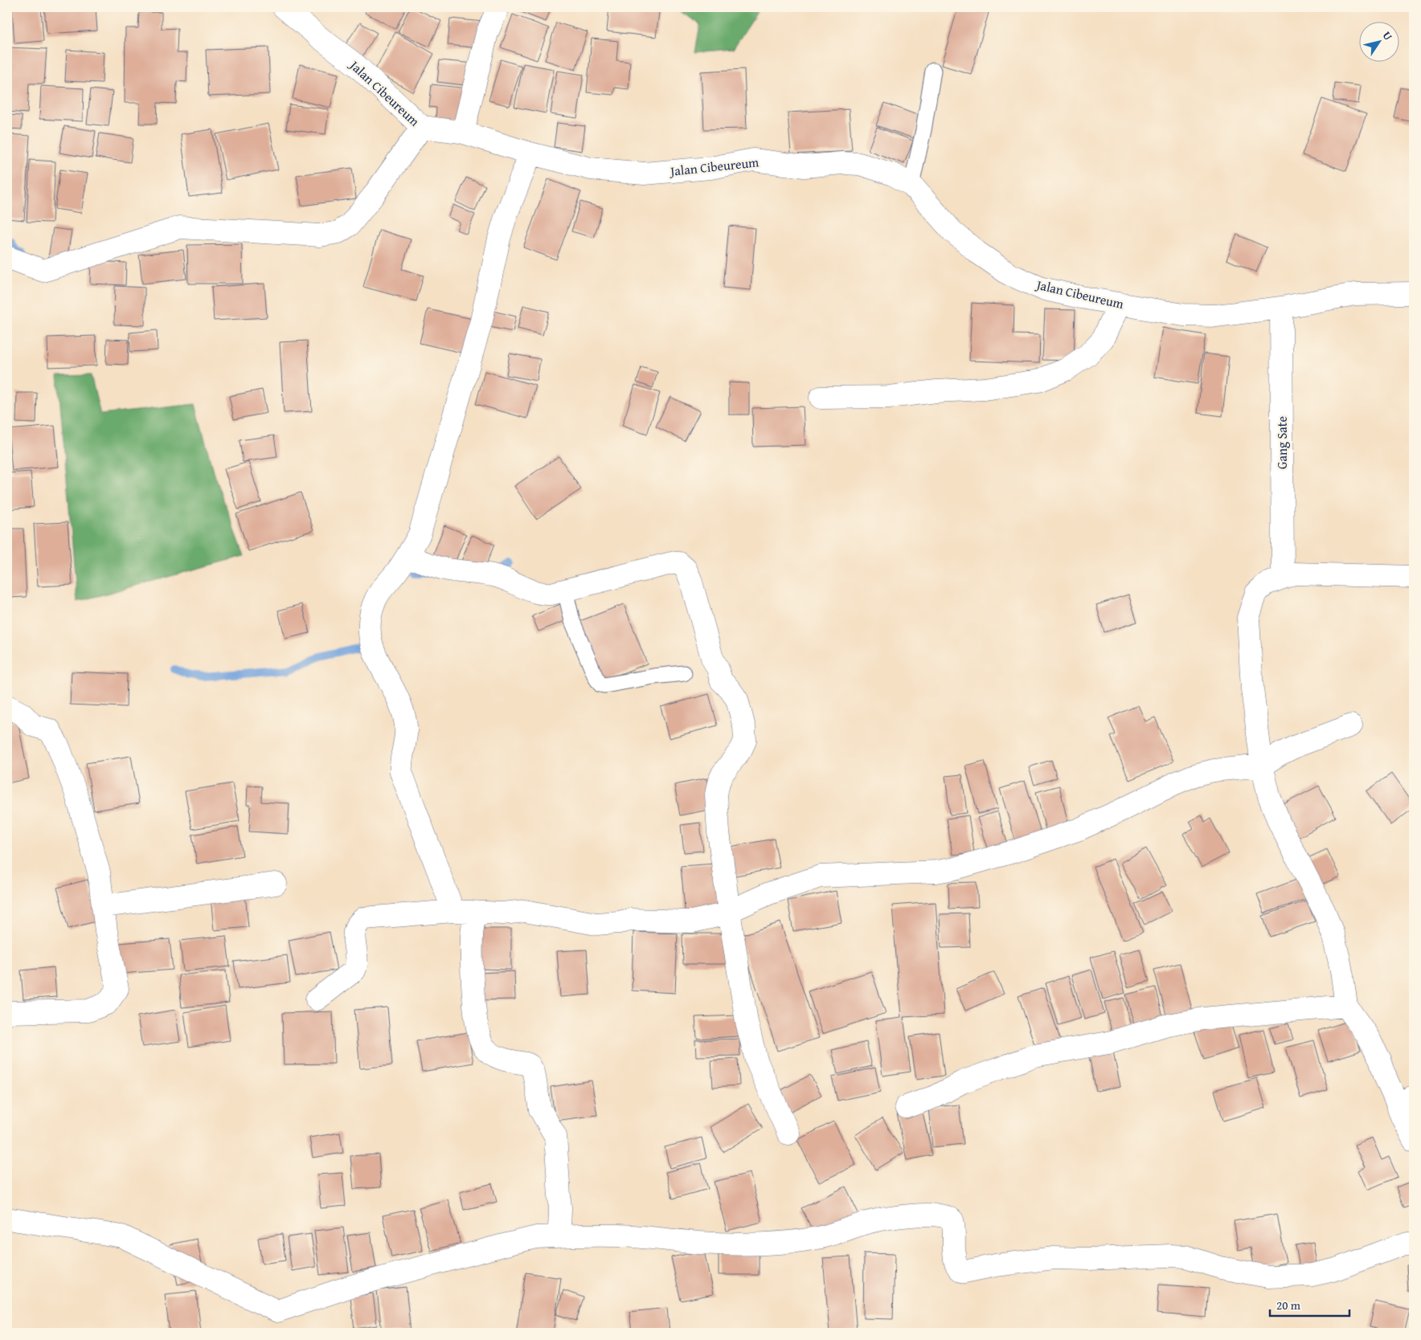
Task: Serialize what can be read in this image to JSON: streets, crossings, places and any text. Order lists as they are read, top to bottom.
{
  "streets": {
    "street": ["Jalan Cibeureum", "Gang Sate"]
  },
  "crossings": [
    ["Jalan Cibeureum", "Gang Sate"]
  ],
  "scale_bar": "20 m",
  "north": "top right"
}
